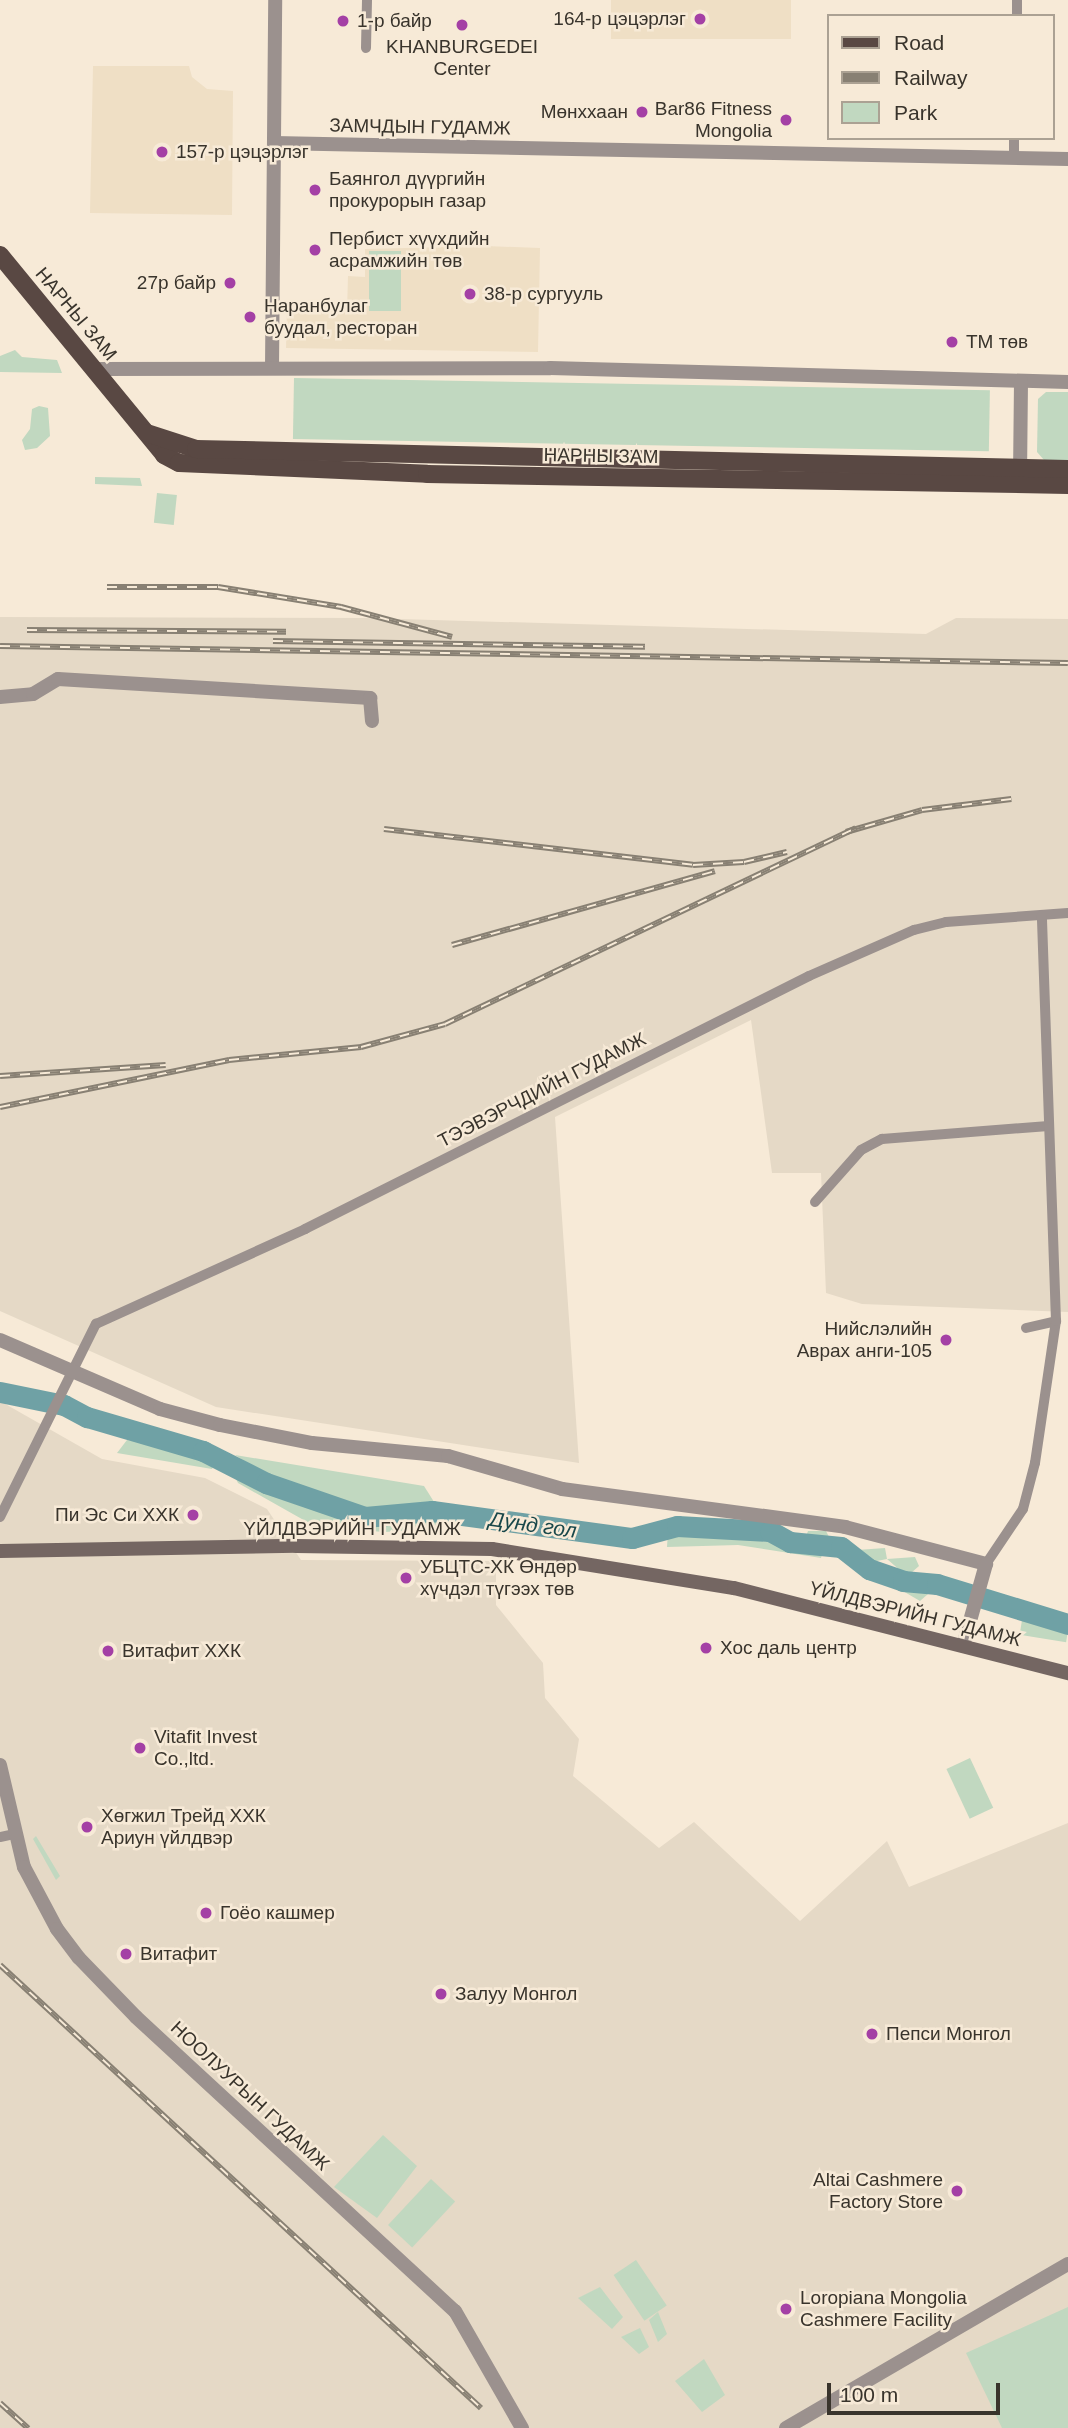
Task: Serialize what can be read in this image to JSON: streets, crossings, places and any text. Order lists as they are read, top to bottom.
{
  "streets": {
    "main road": ["НАРНЫ ЗАМ", "YЙЛДВЭРИЙН ГУДАМЖ"],
    "street": ["ЗАМЧДЫН ГУДАМЖ", "ТЭЭВЭРЧДИЙН ГУДАМЖ", "НООЛУУРЫН ГУДАМЖ"]
  },
  "water": ["Дунд гол"],
  "places": [
    "164-р цэцэрлэг",
    "1-р байр",
    "KHANBURGEDEI Center",
    "Мөнххаан",
    "Bar86 Fitness Mongolia",
    "157-р цэцэрлэг",
    "Баянгол дүүргийн прокурорын газар",
    "Пербист хүүхдийн асрамжийн төв",
    "27р байр",
    "38-р сургууль",
    "Наранбулаг буудал, ресторан",
    "TM төв",
    "Нийслэлийн Аврах анги-105",
    "Пи Эс Си ХХК",
    "УБЦТС-ХК Өндөр хүчдэл түгээх төв",
    "Хос даль центр",
    "Витафит ХХК",
    "Vitafit Invest Co.,ltd.",
    "Хөгжил Трейд ХХК Ариун үйлдвэр",
    "Гоёо кашмер",
    "Витафит",
    "Залуу Монгол",
    "Пепси Монгол",
    "Altai Cashmere Factory Store",
    "Loropiana Mongolia Cashmere Facility"
  ],
  "legend": ["Road", "Railway", "Park"],
  "scale_bar": "100 m"
}
